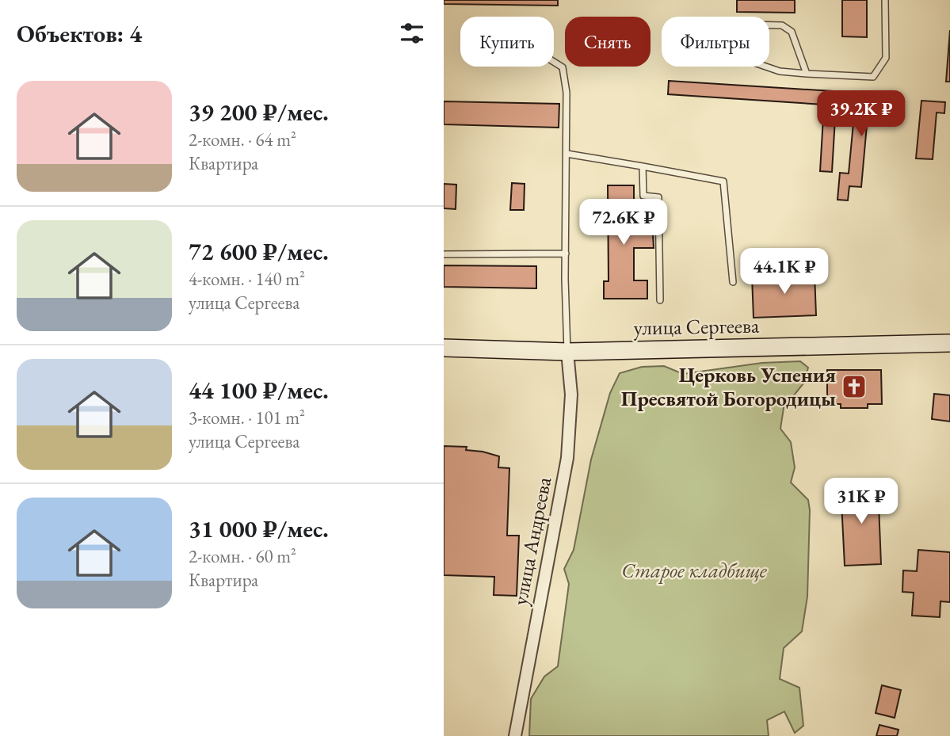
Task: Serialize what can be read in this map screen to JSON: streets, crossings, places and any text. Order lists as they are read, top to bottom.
{
  "streets": {
    "main road": ["улица Сергеева"],
    "street": ["улица Андреева"]
  },
  "crossings": [
    ["улица Сергеева", "улица Андреева"]
  ],
  "parks": ["Старое кладбище"],
  "places": {
    "church": ["Церковь Успения Пресвятой Богородицы"]
  },
  "page": {
    "heading": "Объектов: 4",
    "chip": ["Купить", "Снять", "Фильтры"],
    "list": [
      {
        "name": "39 200 ₽/мес.",
        "note": "2-комн. · 64 m² · Квартира"
      },
      {
        "name": "72 600 ₽/мес.",
        "note": "4-комн. · 140 m² · улица Сергеева"
      },
      {
        "name": "44 100 ₽/мес.",
        "note": "3-комн. · 101 m² · улица Сергеева"
      },
      {
        "name": "31 000 ₽/мес.",
        "note": "2-комн. · 60 m² · Квартира"
      }
    ],
    "price": [
      "39.2K ₽",
      "72.6K ₽",
      "44.1K ₽",
      "31K ₽"
    ]
  }
}
